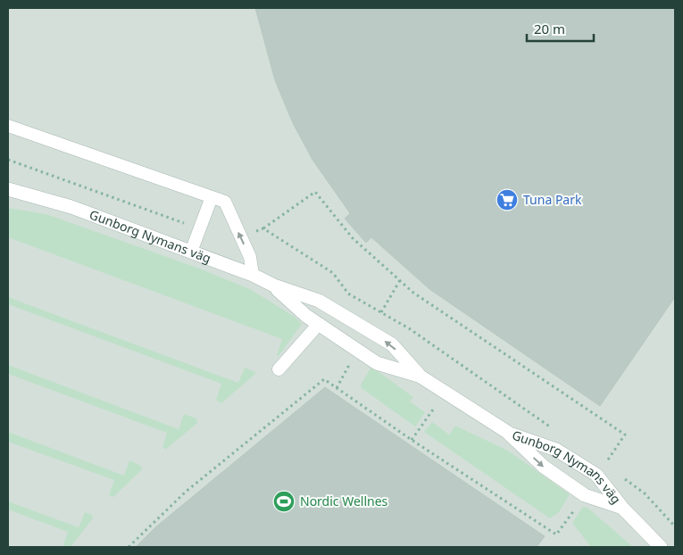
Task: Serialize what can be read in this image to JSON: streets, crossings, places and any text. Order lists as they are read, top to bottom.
{
  "streets": {
    "street": ["Gunborg Nymans väg"]
  },
  "places": {
    "supermarket": ["Tuna Park"],
    "sports": ["Nordic Wellnes"]
  },
  "scale_bar": "20 m"
}
